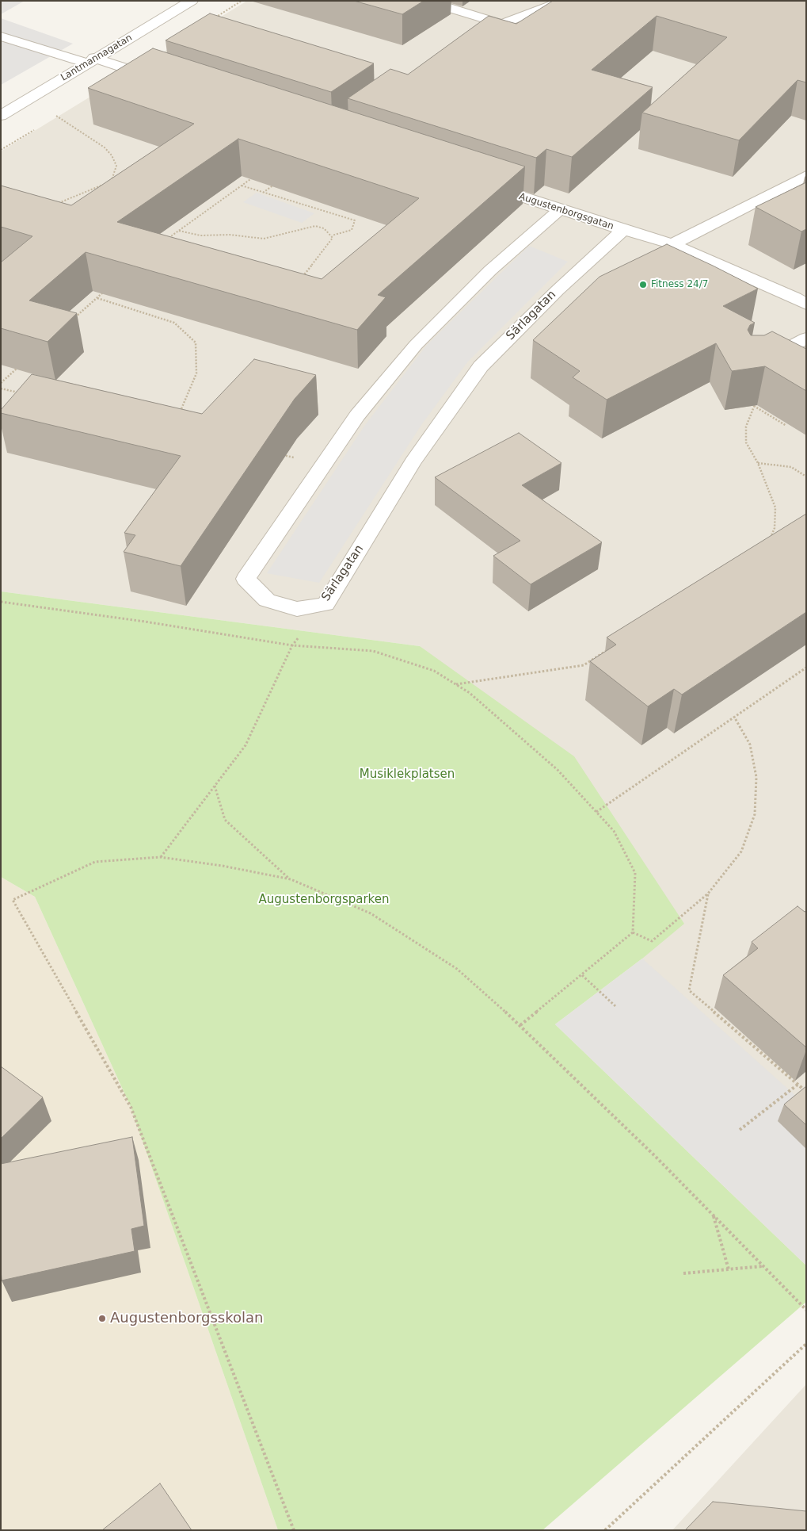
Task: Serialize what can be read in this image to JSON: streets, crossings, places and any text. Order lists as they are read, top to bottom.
{
  "streets": {
    "street": ["Lantmannagatan", "Augustenborgsgatan", "Särlagatan"]
  },
  "crossings": [
    ["Augustenborgsgatan", "Särlagatan"]
  ],
  "parks": ["Musiklekplatsen", "Augustenborgsparken"],
  "places": ["Fitness 24/7", "Augustenborgsskolan"]
}
